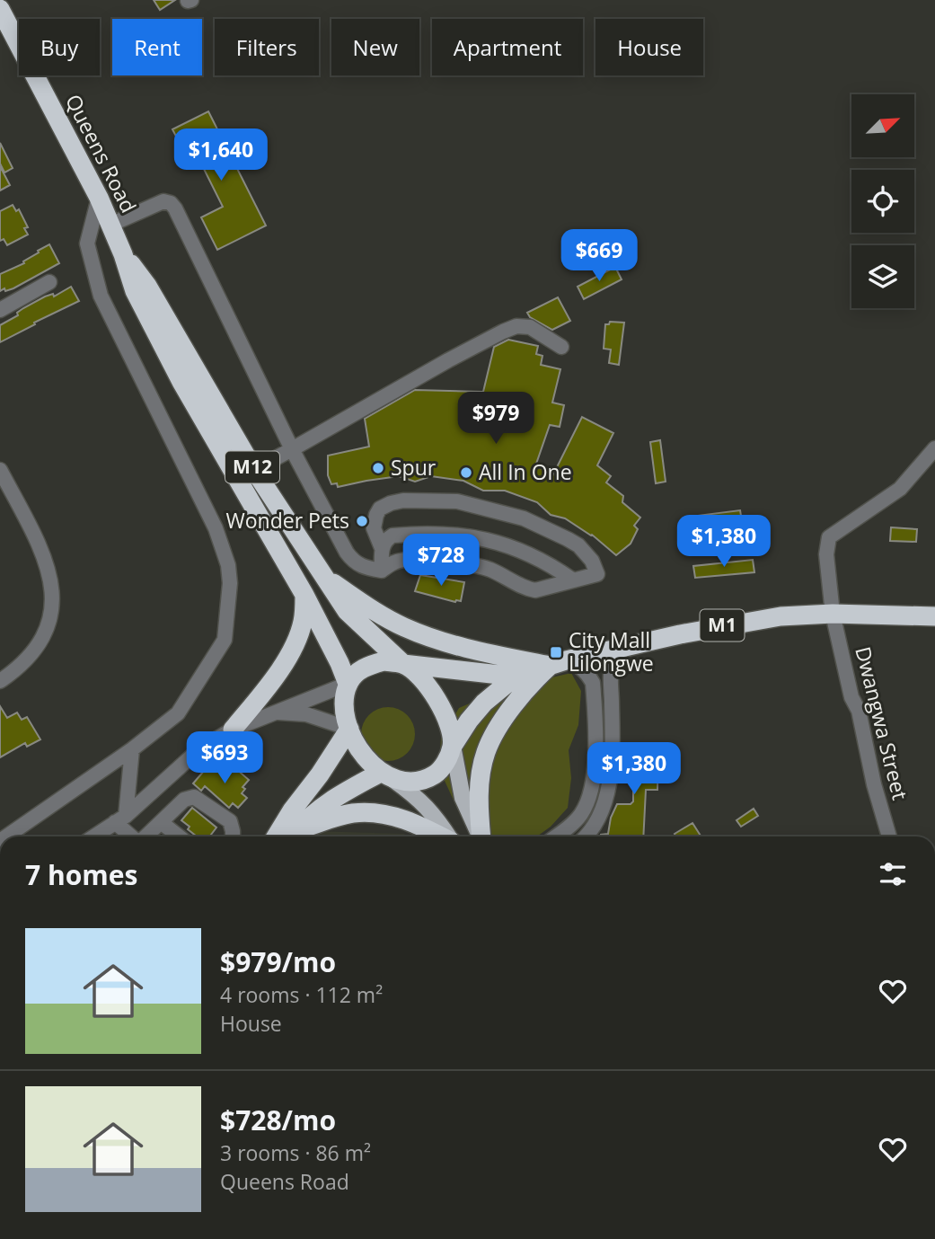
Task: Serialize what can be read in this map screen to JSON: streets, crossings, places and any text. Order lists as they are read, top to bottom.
{
  "streets": {
    "highway": ["Queens Road", "M12", "M1"],
    "street": ["Dwangwa Street"]
  },
  "crossings": [
    ["Queens Road", "M12"],
    ["M12", "M1"],
    ["M1", "Dwangwa Street"]
  ],
  "places": {
    "other": ["Spur", "All In One", "Wonder Pets"],
    "transit": ["City Mall Lilongwe"]
  },
  "north": "top right",
  "page": {
    "chip": [
      "Buy",
      "Rent",
      "Filters",
      "New",
      "Apartment",
      "House"
    ],
    "price": [
      "$1,640",
      "$669",
      "$979",
      "$1,380",
      "$728",
      "$693",
      "$1,380"
    ],
    "heading": "7 homes",
    "list": [
      {
        "name": "$979/mo",
        "note": "4 rooms · 112 m² · House"
      },
      {
        "name": "$728/mo",
        "note": "3 rooms · 86 m² · Queens Road"
      }
    ]
  }
}
